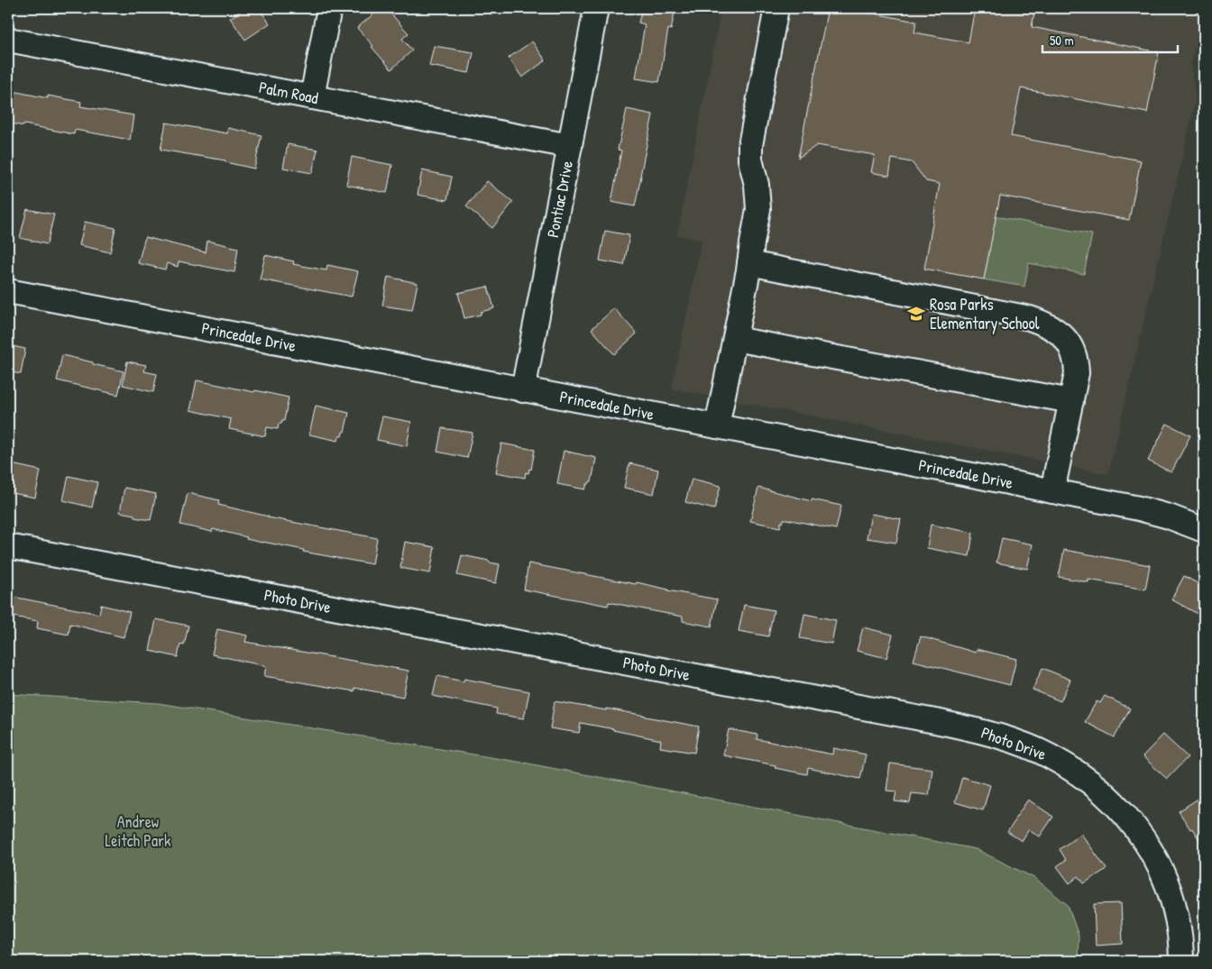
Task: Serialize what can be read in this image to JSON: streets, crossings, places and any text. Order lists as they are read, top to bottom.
{
  "streets": {
    "street": [
      "Palm Road",
      "Pontiac Drive",
      "Princedale Drive",
      "Photo Drive"
    ]
  },
  "crossings": [
    ["Palm Road", "Pontiac Drive"],
    ["Pontiac Drive", "Princedale Drive"]
  ],
  "parks": ["Andrew Leitch Park"],
  "places": {
    "school or university": ["Rosa Parks Elementary School"]
  },
  "scale_bar": "50 m"
}
